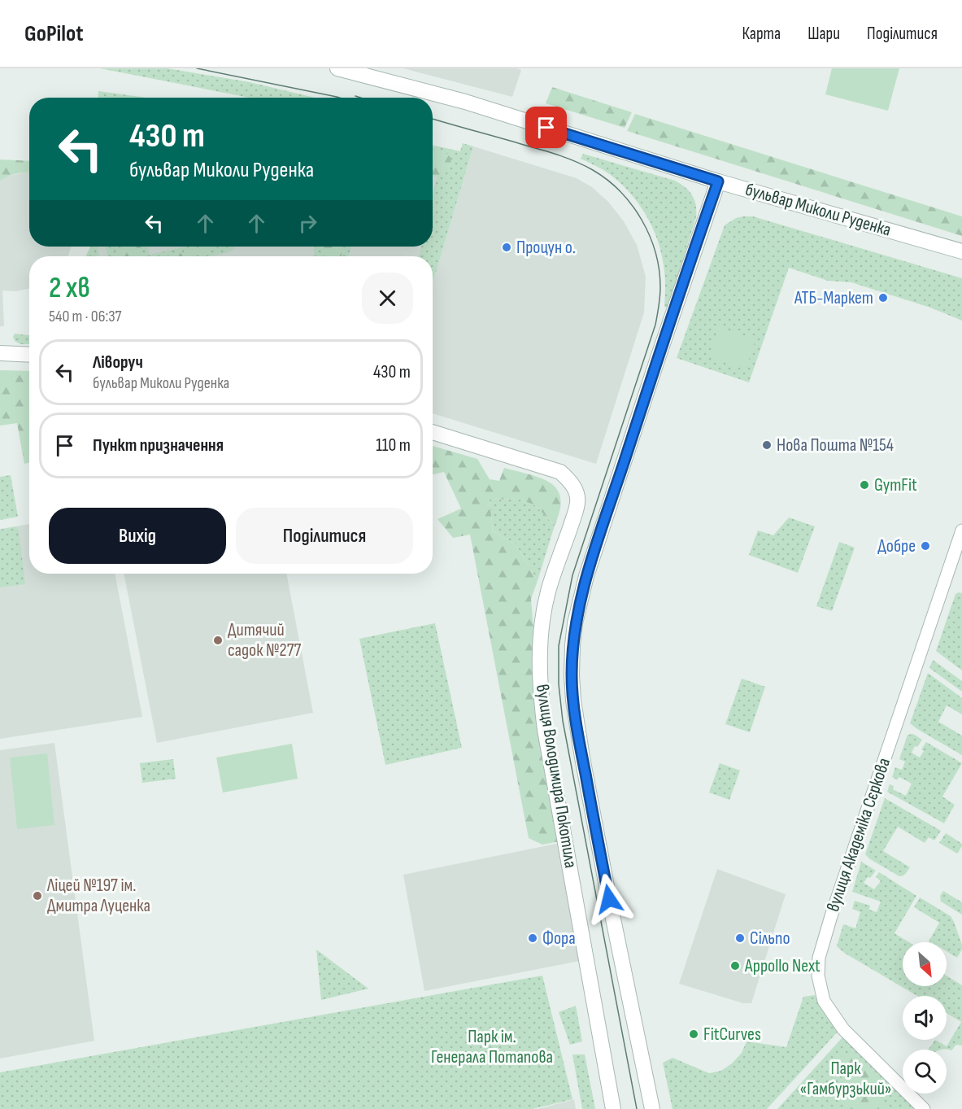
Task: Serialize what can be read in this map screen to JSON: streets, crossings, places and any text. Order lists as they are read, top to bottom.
{
  "streets": {
    "street": ["бульвар Миколи Руденка", "вулиця Володимира Покотила", "вулиця Академіка Сєркова"]
  },
  "crossings": [
    ["бульвар Миколи Руденка", "вулиця Володимира Покотила"]
  ],
  "parks": ["Парк ім. Генерала Потапова", "Парк «Гамбурзький»"],
  "places": [
    "Процун о.",
    "АТБ-Маркет",
    "Нова Пошта №154",
    "GymFit",
    "Добре",
    "Дитячий садок №277",
    "Ліцей №197 ім. Дмитра Луценка",
    "Фора",
    "Сільпо",
    "Appollo Next",
    "FitCurves"
  ],
  "north": "bottom right",
  "page": {
    "header": "GoPilot",
    "nav": ["Карта", "Шари", "Поділитися"],
    "turn": ["430 m", "бульвар Миколи Руденка"],
    "heading": ["2 хв", "540 m · 06:37"],
    "list": [
      {
        "name": "Ліворуч",
        "note": "бульвар Миколи Руденка",
        "value": "430 m"
      },
      {
        "name": "Пункт призначення",
        "value": "110 m"
      }
    ],
    "buttons": ["Вихід", "Поділитися"]
  }
}
